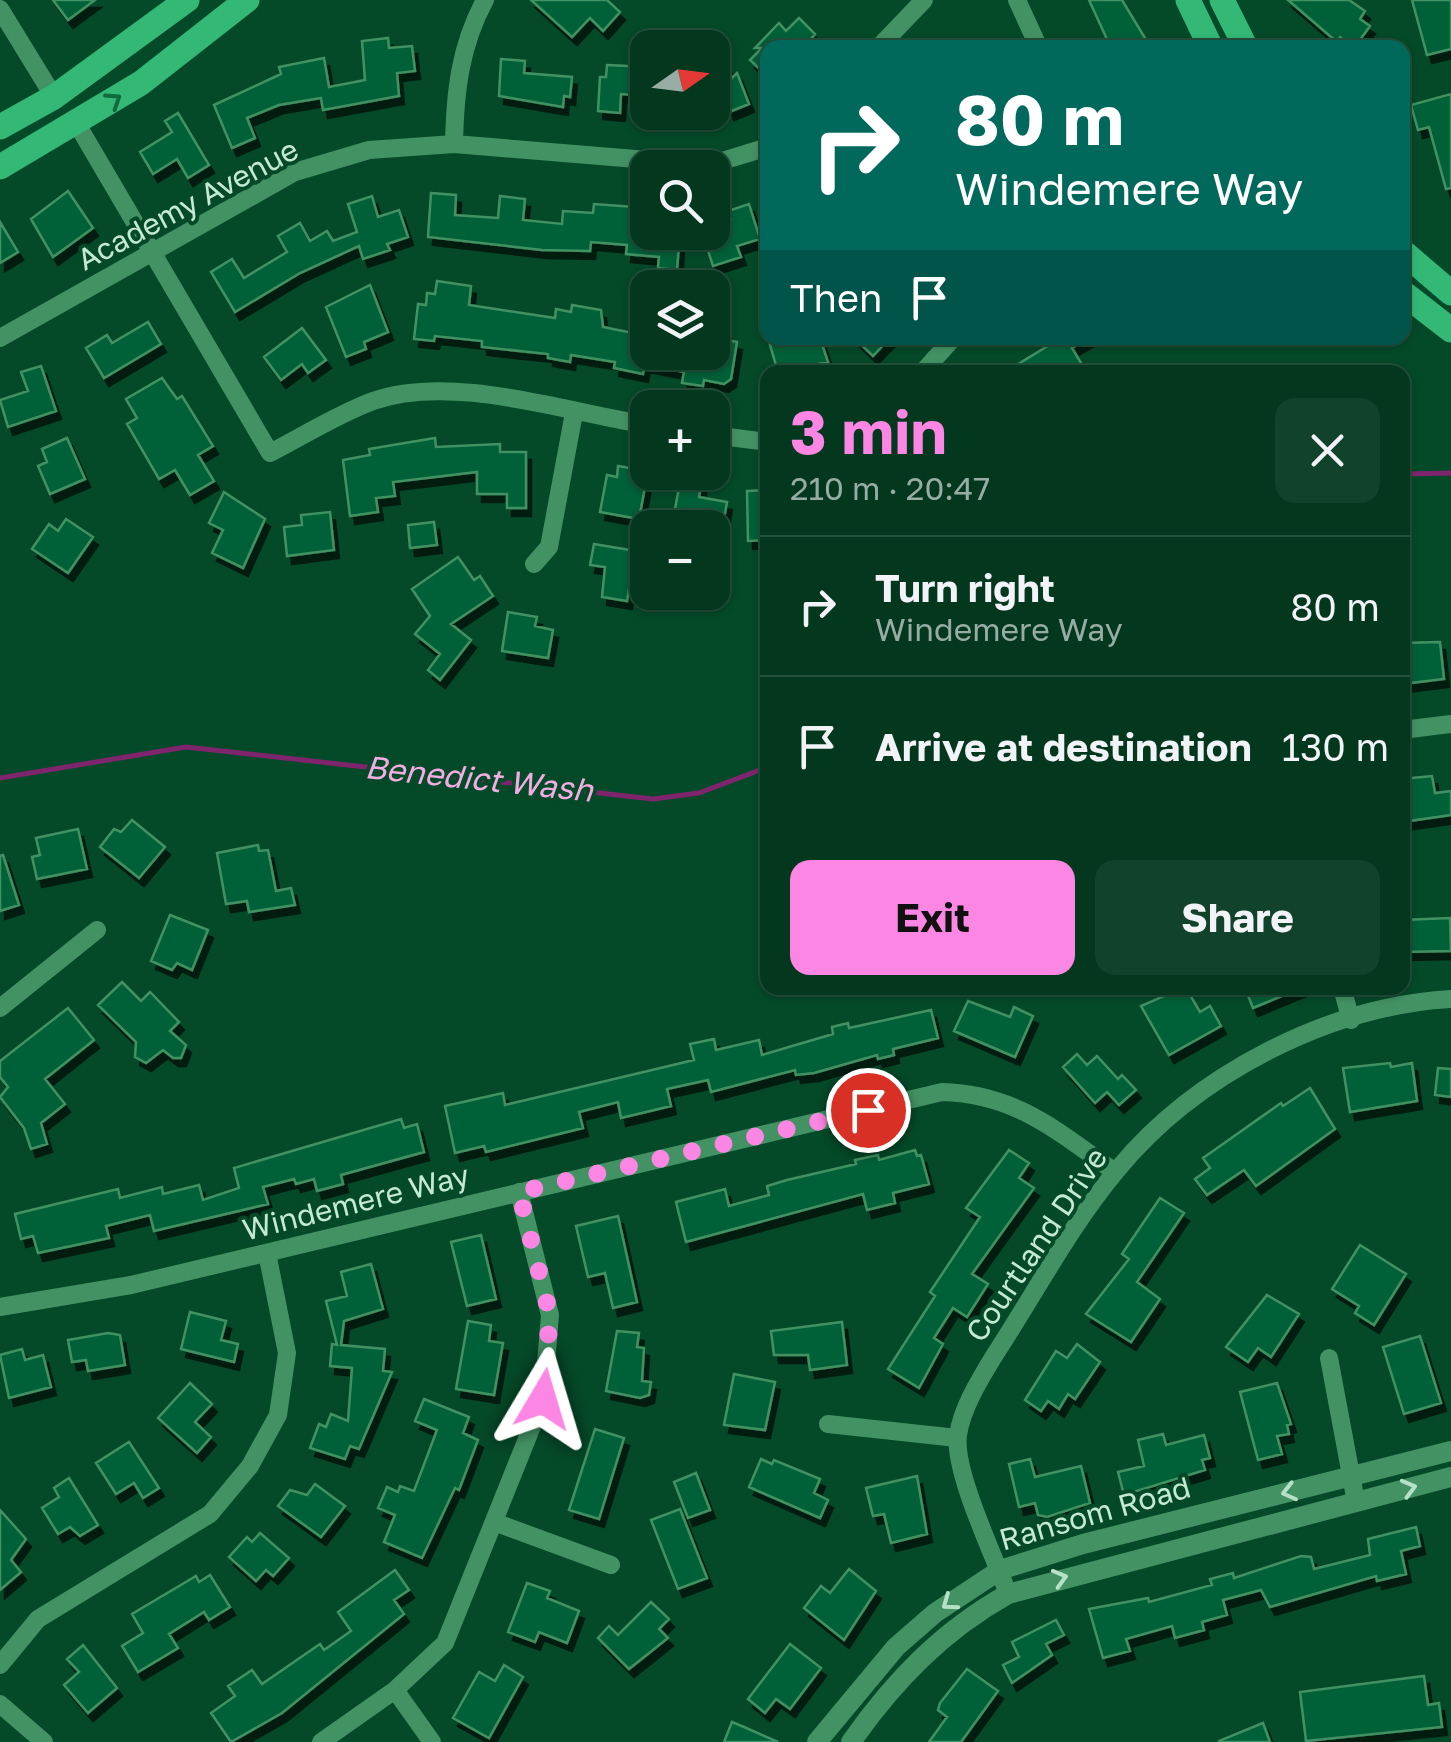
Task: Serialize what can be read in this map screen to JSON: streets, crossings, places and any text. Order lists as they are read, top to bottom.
{
  "streets": {
    "street": [
      "Academy Avenue",
      "Windemere Way",
      "Courtland Drive",
      "Ransom Road"
    ]
  },
  "crossings": [
    ["Windemere Way", "Courtland Drive"]
  ],
  "water": ["Benedict Wash"],
  "north": "right",
  "page": {
    "map_buttons": ["+", "−"],
    "turn": ["80 m", "Windemere Way"],
    "then": "Then",
    "heading": ["3 min", "210 m · 20:47"],
    "list": [
      {
        "name": "Turn right",
        "note": "Windemere Way",
        "value": "80 m"
      },
      {
        "name": "Arrive at destination",
        "value": "130 m"
      }
    ],
    "buttons": ["Exit", "Share"]
  }
}
